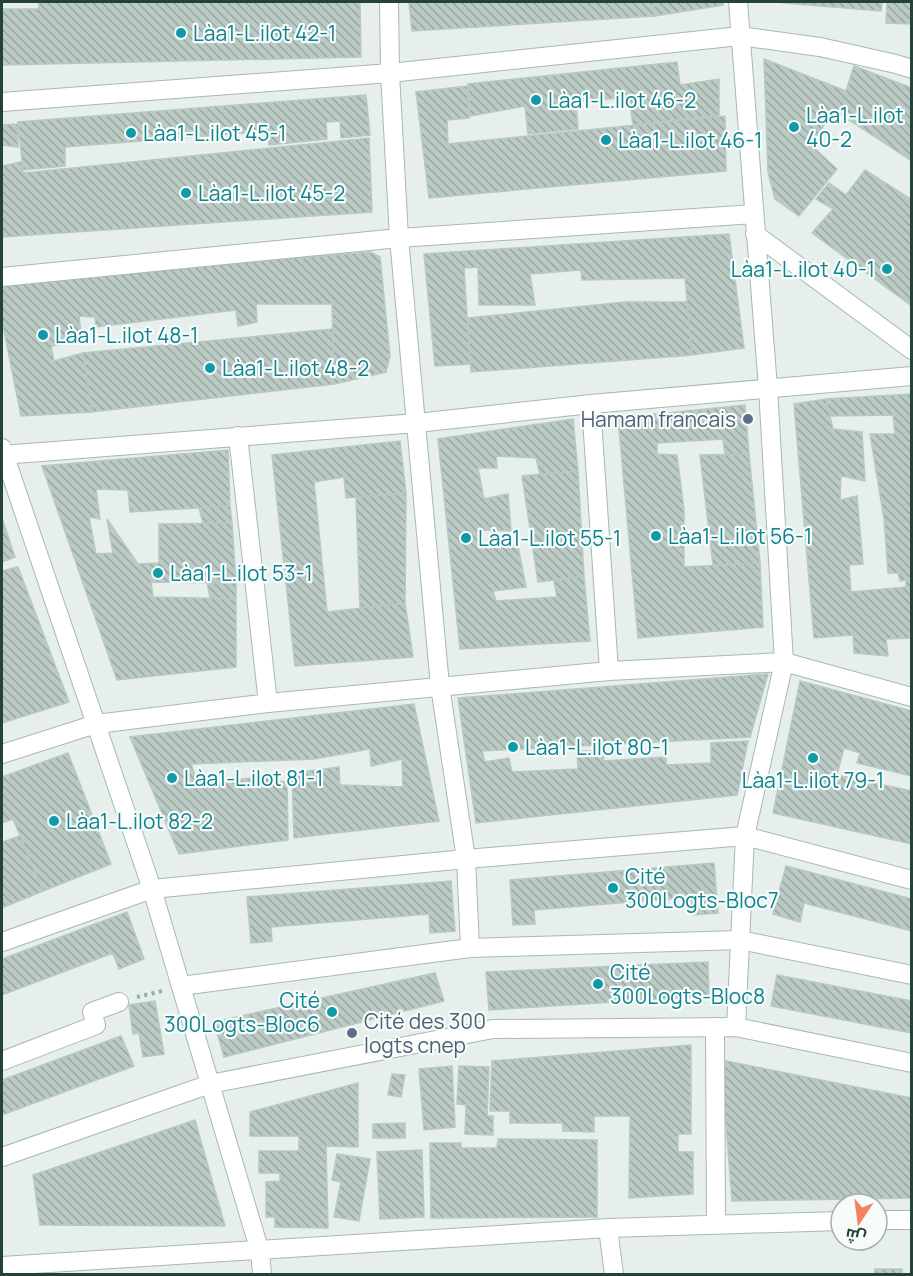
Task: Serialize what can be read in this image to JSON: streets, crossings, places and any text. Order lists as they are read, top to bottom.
{
  "places": [
    "Làa1-L.ilot 42-1",
    "Làa1-L.ilot 46-2",
    "Làa1-L.ilot 40-2",
    "Làa1-L.ilot 45-1",
    "Làa1-L.ilot 46-1",
    "Làa1-L.ilot 45-2",
    "Làa1-L.ilot 40-1",
    "Làa1-L.ilot 48-1",
    "Làa1-L.ilot 48-2",
    "Hamam francais",
    "Làa1-L.ilot 56-1",
    "Làa1-L.ilot 55-1",
    "Làa1-L.ilot 53-1",
    "Làa1-L.ilot 80-1",
    "Làa1-L.ilot 79-1",
    "Làa1-L.ilot 81-1",
    "Làa1-L.ilot 82-2",
    "Cité 300Logts-Bloc7",
    "Cité 300Logts-Bloc8",
    "Cité 300Logts-Bloc6",
    "Cité des 300 logts cnep"
  ],
  "north": "bottom"
}
